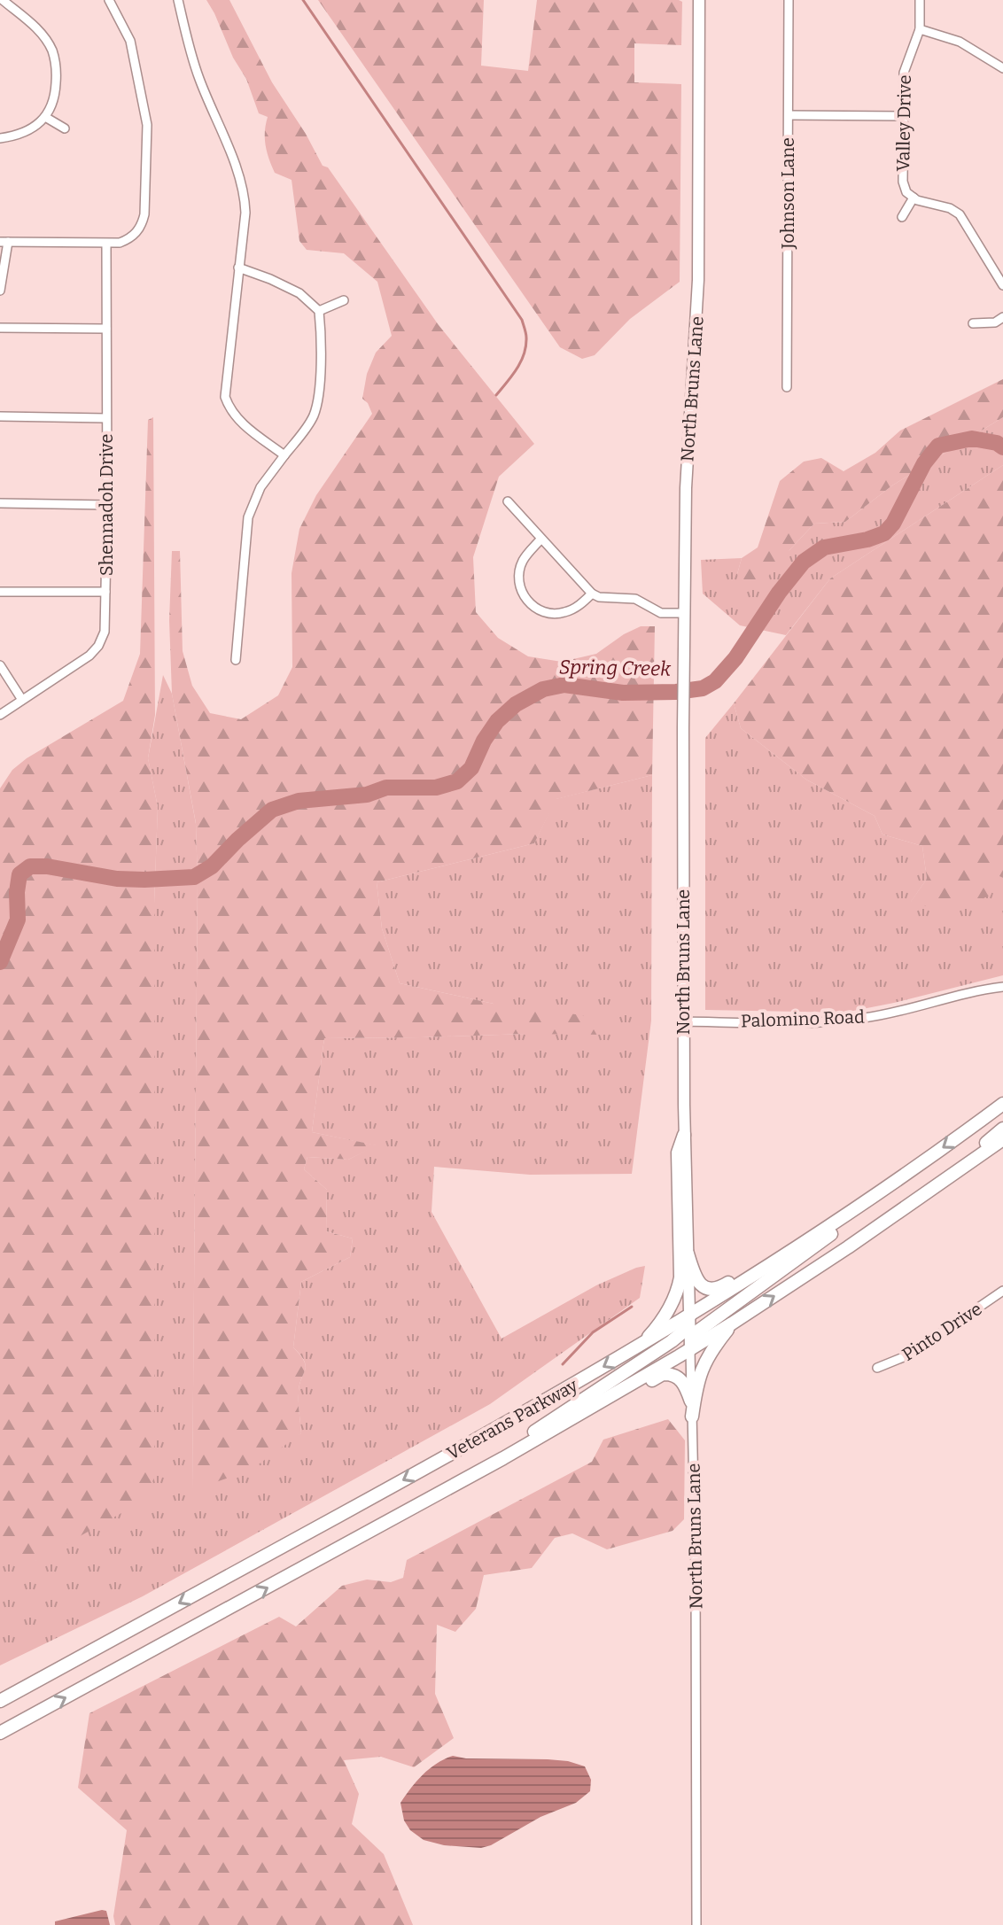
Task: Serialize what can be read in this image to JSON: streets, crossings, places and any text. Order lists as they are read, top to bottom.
{
  "streets": {
    "highway": ["Veterans Parkway"],
    "main road": ["North Bruns Lane"],
    "street": [
      "Valley Drive",
      "Johnson Lane",
      "Shennadoh Drive",
      "Palomino Road",
      "Pinto Drive"
    ]
  },
  "crossings": [
    ["North Bruns Lane", "Palomino Road"],
    ["North Bruns Lane", "Veterans Parkway"]
  ],
  "water": ["Spring Creek"]
}
